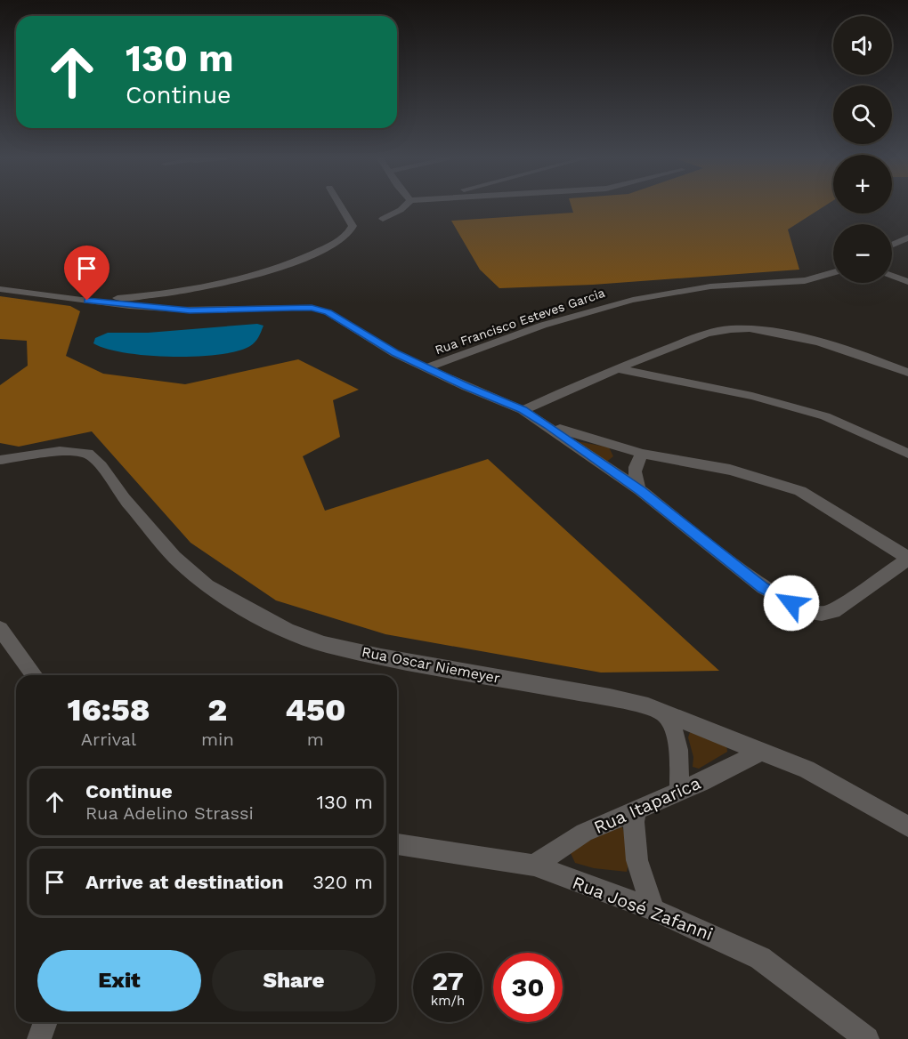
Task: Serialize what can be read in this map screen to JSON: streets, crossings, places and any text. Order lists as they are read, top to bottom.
{
  "streets": {
    "street": [
      "Rua Francisco Esteves Garcia",
      "Rua Oscar Niemeyer",
      "Rua Itaparica",
      "Rua José Zafanni"
    ]
  },
  "crossings": [
    ["Rua Oscar Niemeyer", "Rua Itaparica"],
    ["Rua Itaparica", "Rua José Zafanni"]
  ],
  "page": {
    "map_buttons": ["+", "−"],
    "turn": ["130 m", "Continue"],
    "eta": [
      "16:58",
      "Arrival",
      "2",
      "min",
      "450",
      "m"
    ],
    "list": [
      {
        "name": "Continue",
        "note": "Rua Adelino Strassi",
        "value": "130 m"
      },
      {
        "name": "Arrive at destination",
        "value": "320 m"
      }
    ],
    "buttons": ["Exit", "Share"],
    "speed": "27 km/h",
    "limit": "30"
  }
}
